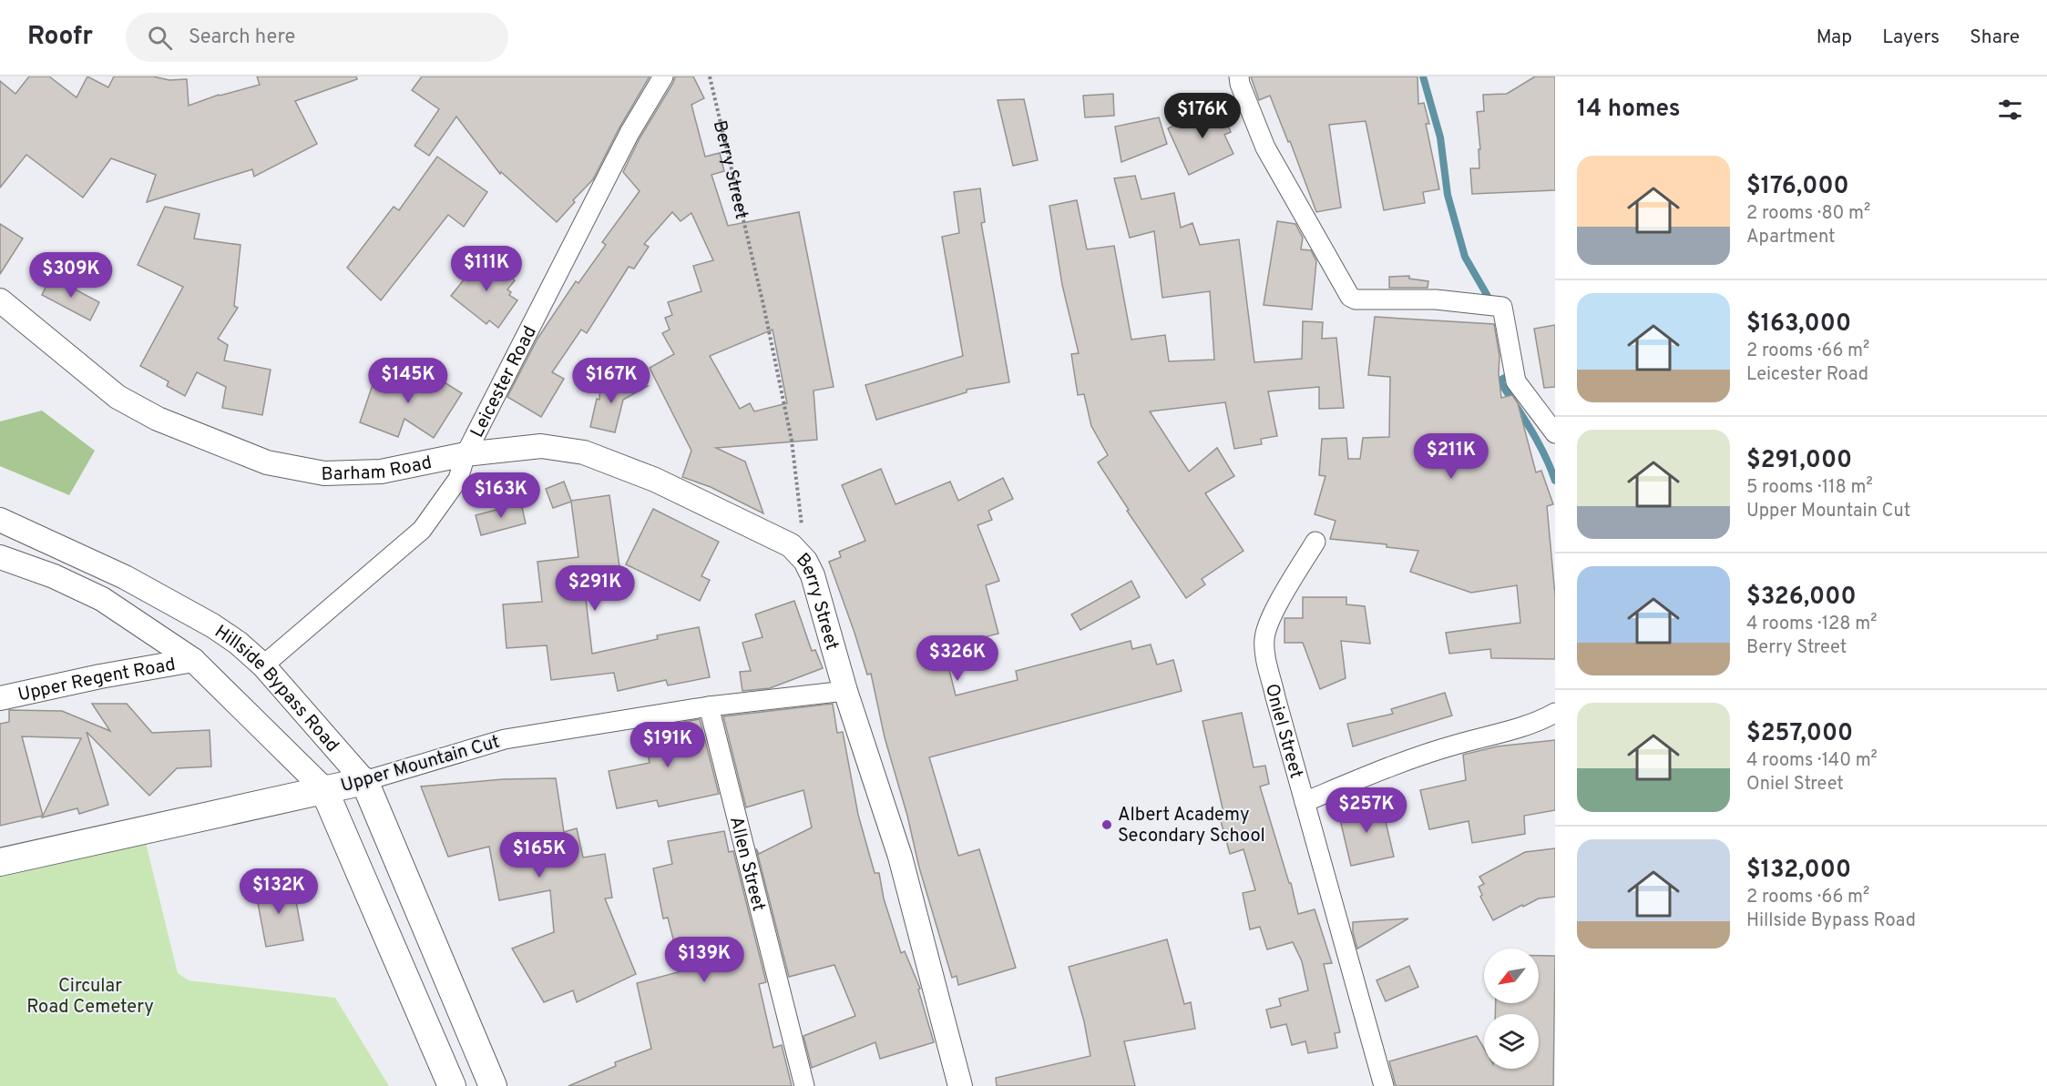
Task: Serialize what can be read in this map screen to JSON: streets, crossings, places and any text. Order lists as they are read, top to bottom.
{
  "streets": {
    "main road": ["Hillside Bypass Road", "Upper Mountain Cut"],
    "street": [
      "Berry Street",
      "Leicester Road",
      "Barham Road",
      "Upper Regent Road",
      "Oniel Street",
      "Allen Street"
    ]
  },
  "crossings": [
    ["Berry Street", "Barham Road"],
    ["Berry Street", "Upper Mountain Cut"],
    ["Leicester Road", "Barham Road"],
    ["Leicester Road", "Hillside Bypass Road"],
    ["Upper Regent Road", "Hillside Bypass Road"],
    ["Hillside Bypass Road", "Upper Mountain Cut"],
    ["Upper Mountain Cut", "Allen Street"]
  ],
  "parks": ["Circular Road Cemetery"],
  "places": ["Albert Academy Secondary School"],
  "north": "bottom left",
  "page": {
    "header": "Roofr",
    "search": "Search here",
    "nav": ["Map", "Layers", "Share"],
    "heading": "14 homes",
    "price": [
      "$176K",
      "$111K",
      "$309K",
      "$145K",
      "$167K",
      "$211K",
      "$163K",
      "$291K",
      "$326K",
      "$191K",
      "$257K",
      "$165K",
      "$132K",
      "$139K"
    ],
    "list": [
      {
        "name": "$176,000",
        "note": "2 rooms · 80 m² · Apartment"
      },
      {
        "name": "$163,000",
        "note": "2 rooms · 66 m² · Leicester Road"
      },
      {
        "name": "$291,000",
        "note": "5 rooms · 118 m² · Upper Mountain Cut"
      },
      {
        "name": "$326,000",
        "note": "4 rooms · 128 m² · Berry Street"
      },
      {
        "name": "$257,000",
        "note": "4 rooms · 140 m² · Oniel Street"
      },
      {
        "name": "$132,000",
        "note": "2 rooms · 66 m² · Hillside Bypass Road"
      }
    ]
  }
}
